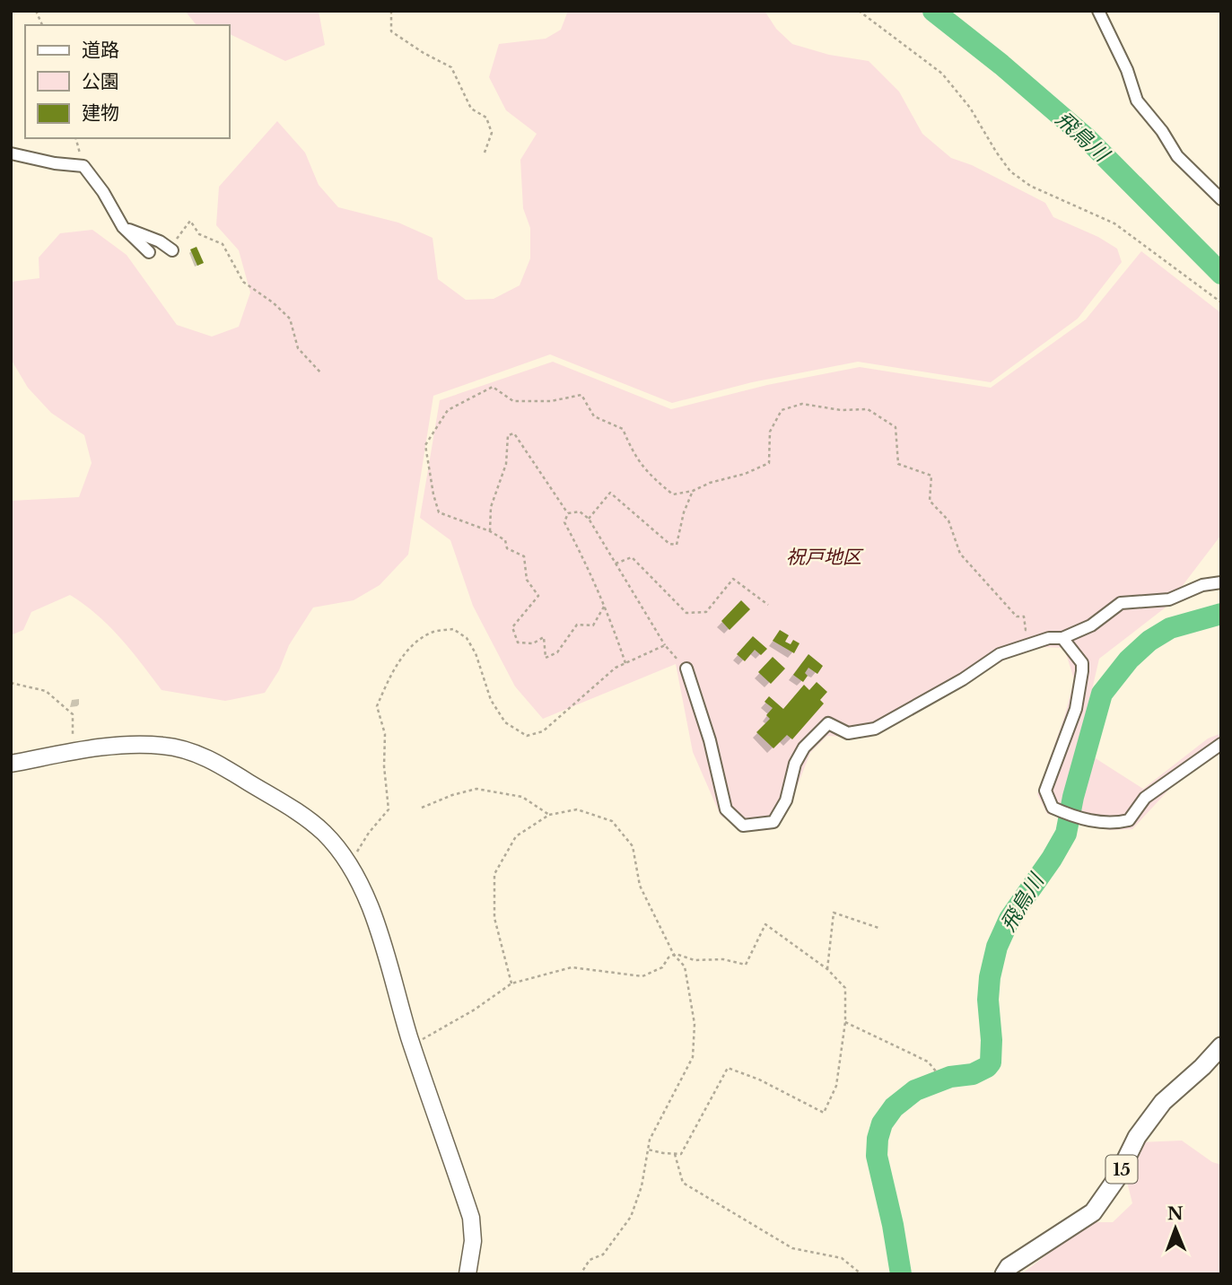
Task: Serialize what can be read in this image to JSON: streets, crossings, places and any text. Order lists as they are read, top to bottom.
{
  "streets": {
    "main road": ["15"]
  },
  "water": ["飛鳥川"],
  "parks": ["祝戸地区"],
  "legend": ["道路", "公園", "建物"],
  "north": "top"
}
